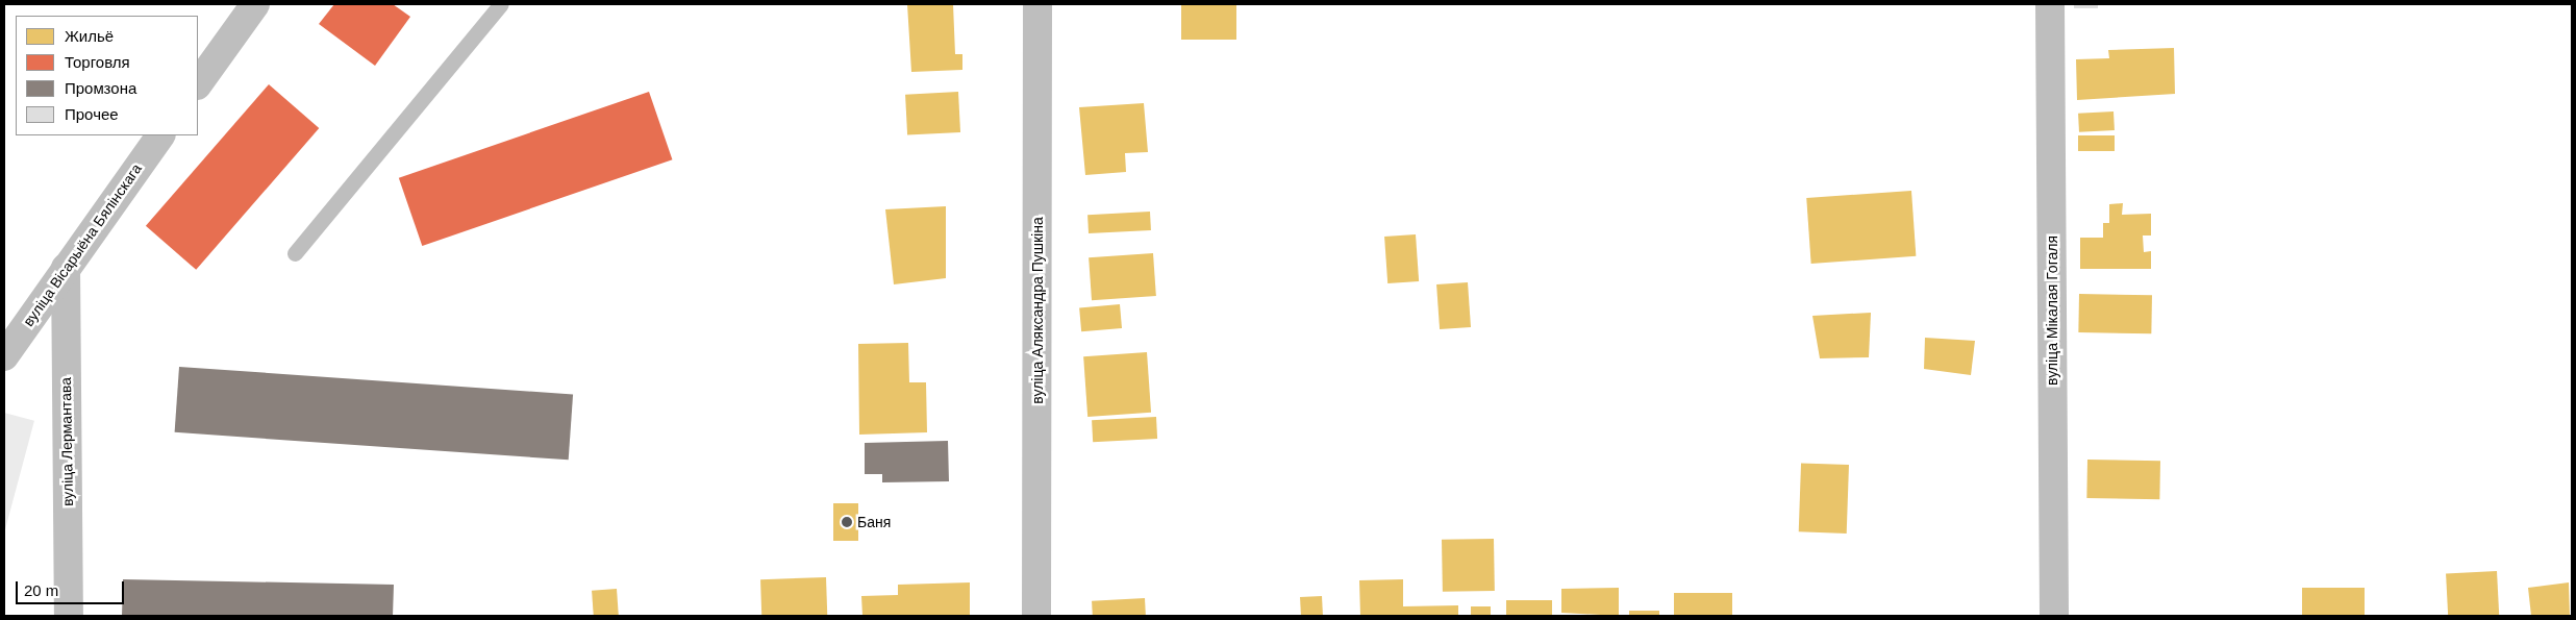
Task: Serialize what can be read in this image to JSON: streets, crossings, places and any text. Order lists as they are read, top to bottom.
{
  "streets": {
    "street": [
      "вуліца Вісарыёна Бялінскага",
      "вуліца Аляксандра Пушкіна",
      "вуліца Мікалая Гогаля",
      "вуліца Лермантава"
    ]
  },
  "crossings": [
    ["вуліца Вісарыёна Бялінскага", "вуліца Лермантава"]
  ],
  "places": ["Баня"],
  "legend": [
    "Жильё",
    "Торговля",
    "Промзона",
    "Прочее"
  ],
  "scale_bar": "20 m"
}
